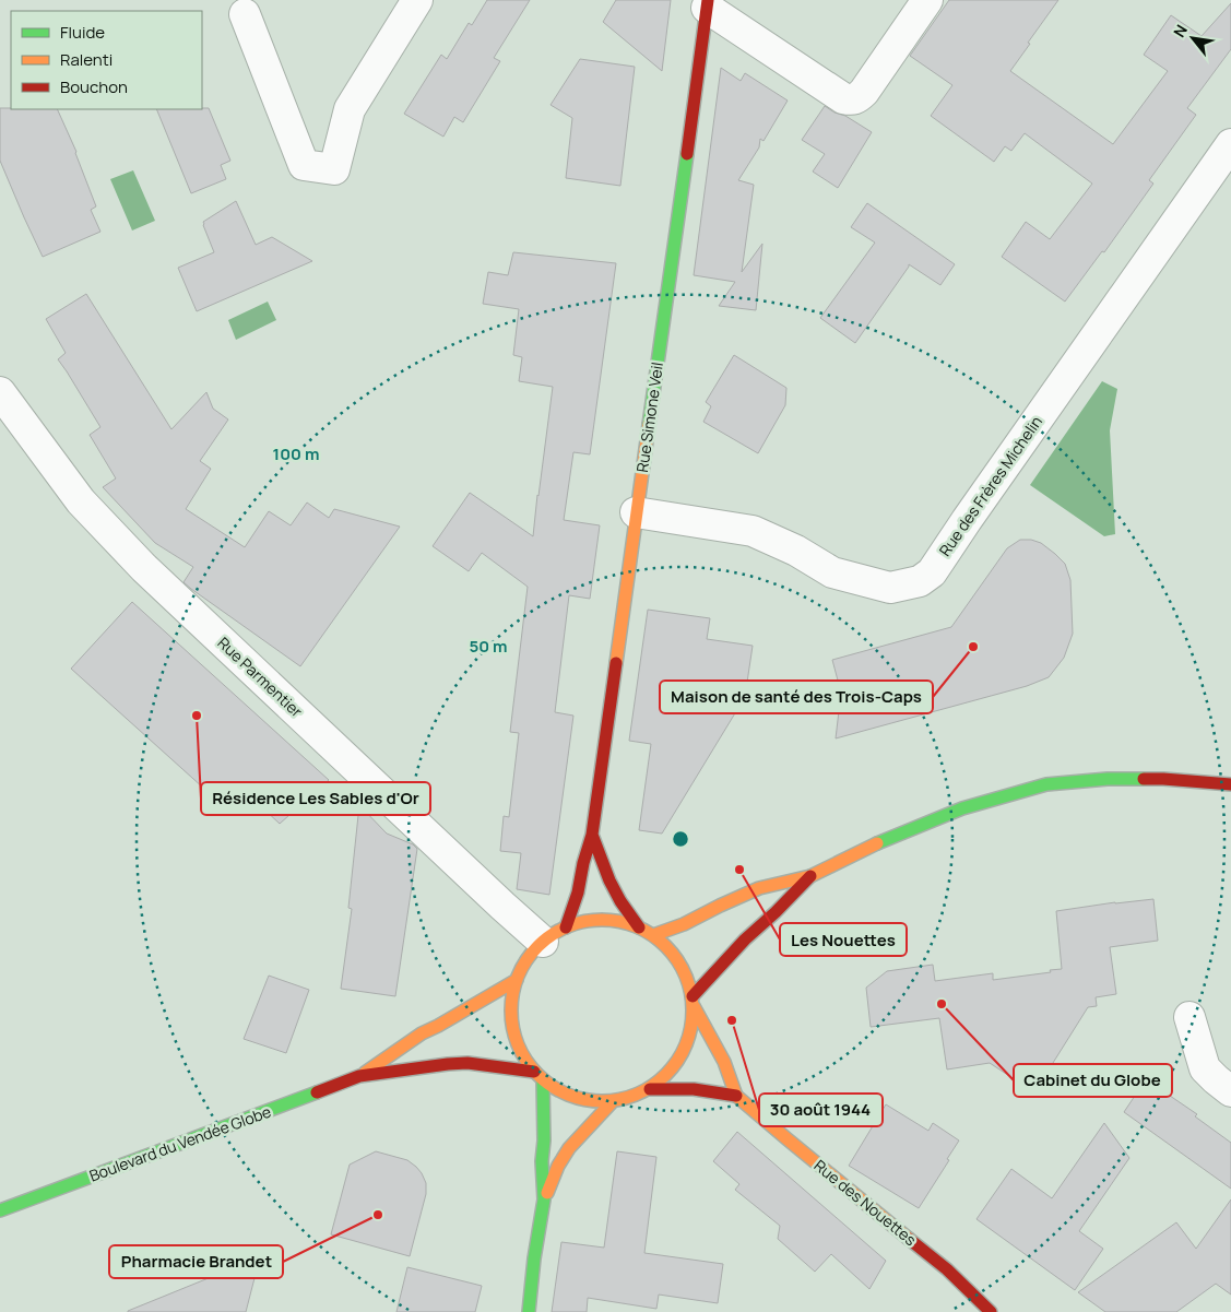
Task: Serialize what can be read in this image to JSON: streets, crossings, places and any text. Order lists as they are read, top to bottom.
{
  "streets": {
    "main road": ["Rue Simone Veil", "Boulevard du Vendée Globe", "Rue des Nouettes"],
    "street": ["Rue des Frères Michelin", "Rue Parmentier"]
  },
  "crossings": [
    ["Rue Simone Veil", "Rue des Frères Michelin"],
    ["Rue Simone Veil", "Rue Parmentier"],
    ["Rue Simone Veil", "Boulevard du Vendée Globe"],
    ["Rue Parmentier", "Boulevard du Vendée Globe"]
  ],
  "places": [
    "Maison de santé des Trois-Caps",
    "Résidence Les Sables d'Or",
    "Les Nouettes",
    "Cabinet du Globe",
    "30 août 1944",
    "Pharmacie Brandet"
  ],
  "legend": ["Fluide", "Ralenti", "Bouchon"],
  "north": "top left",
  "rings": ["100 m", "50 m"]
}
